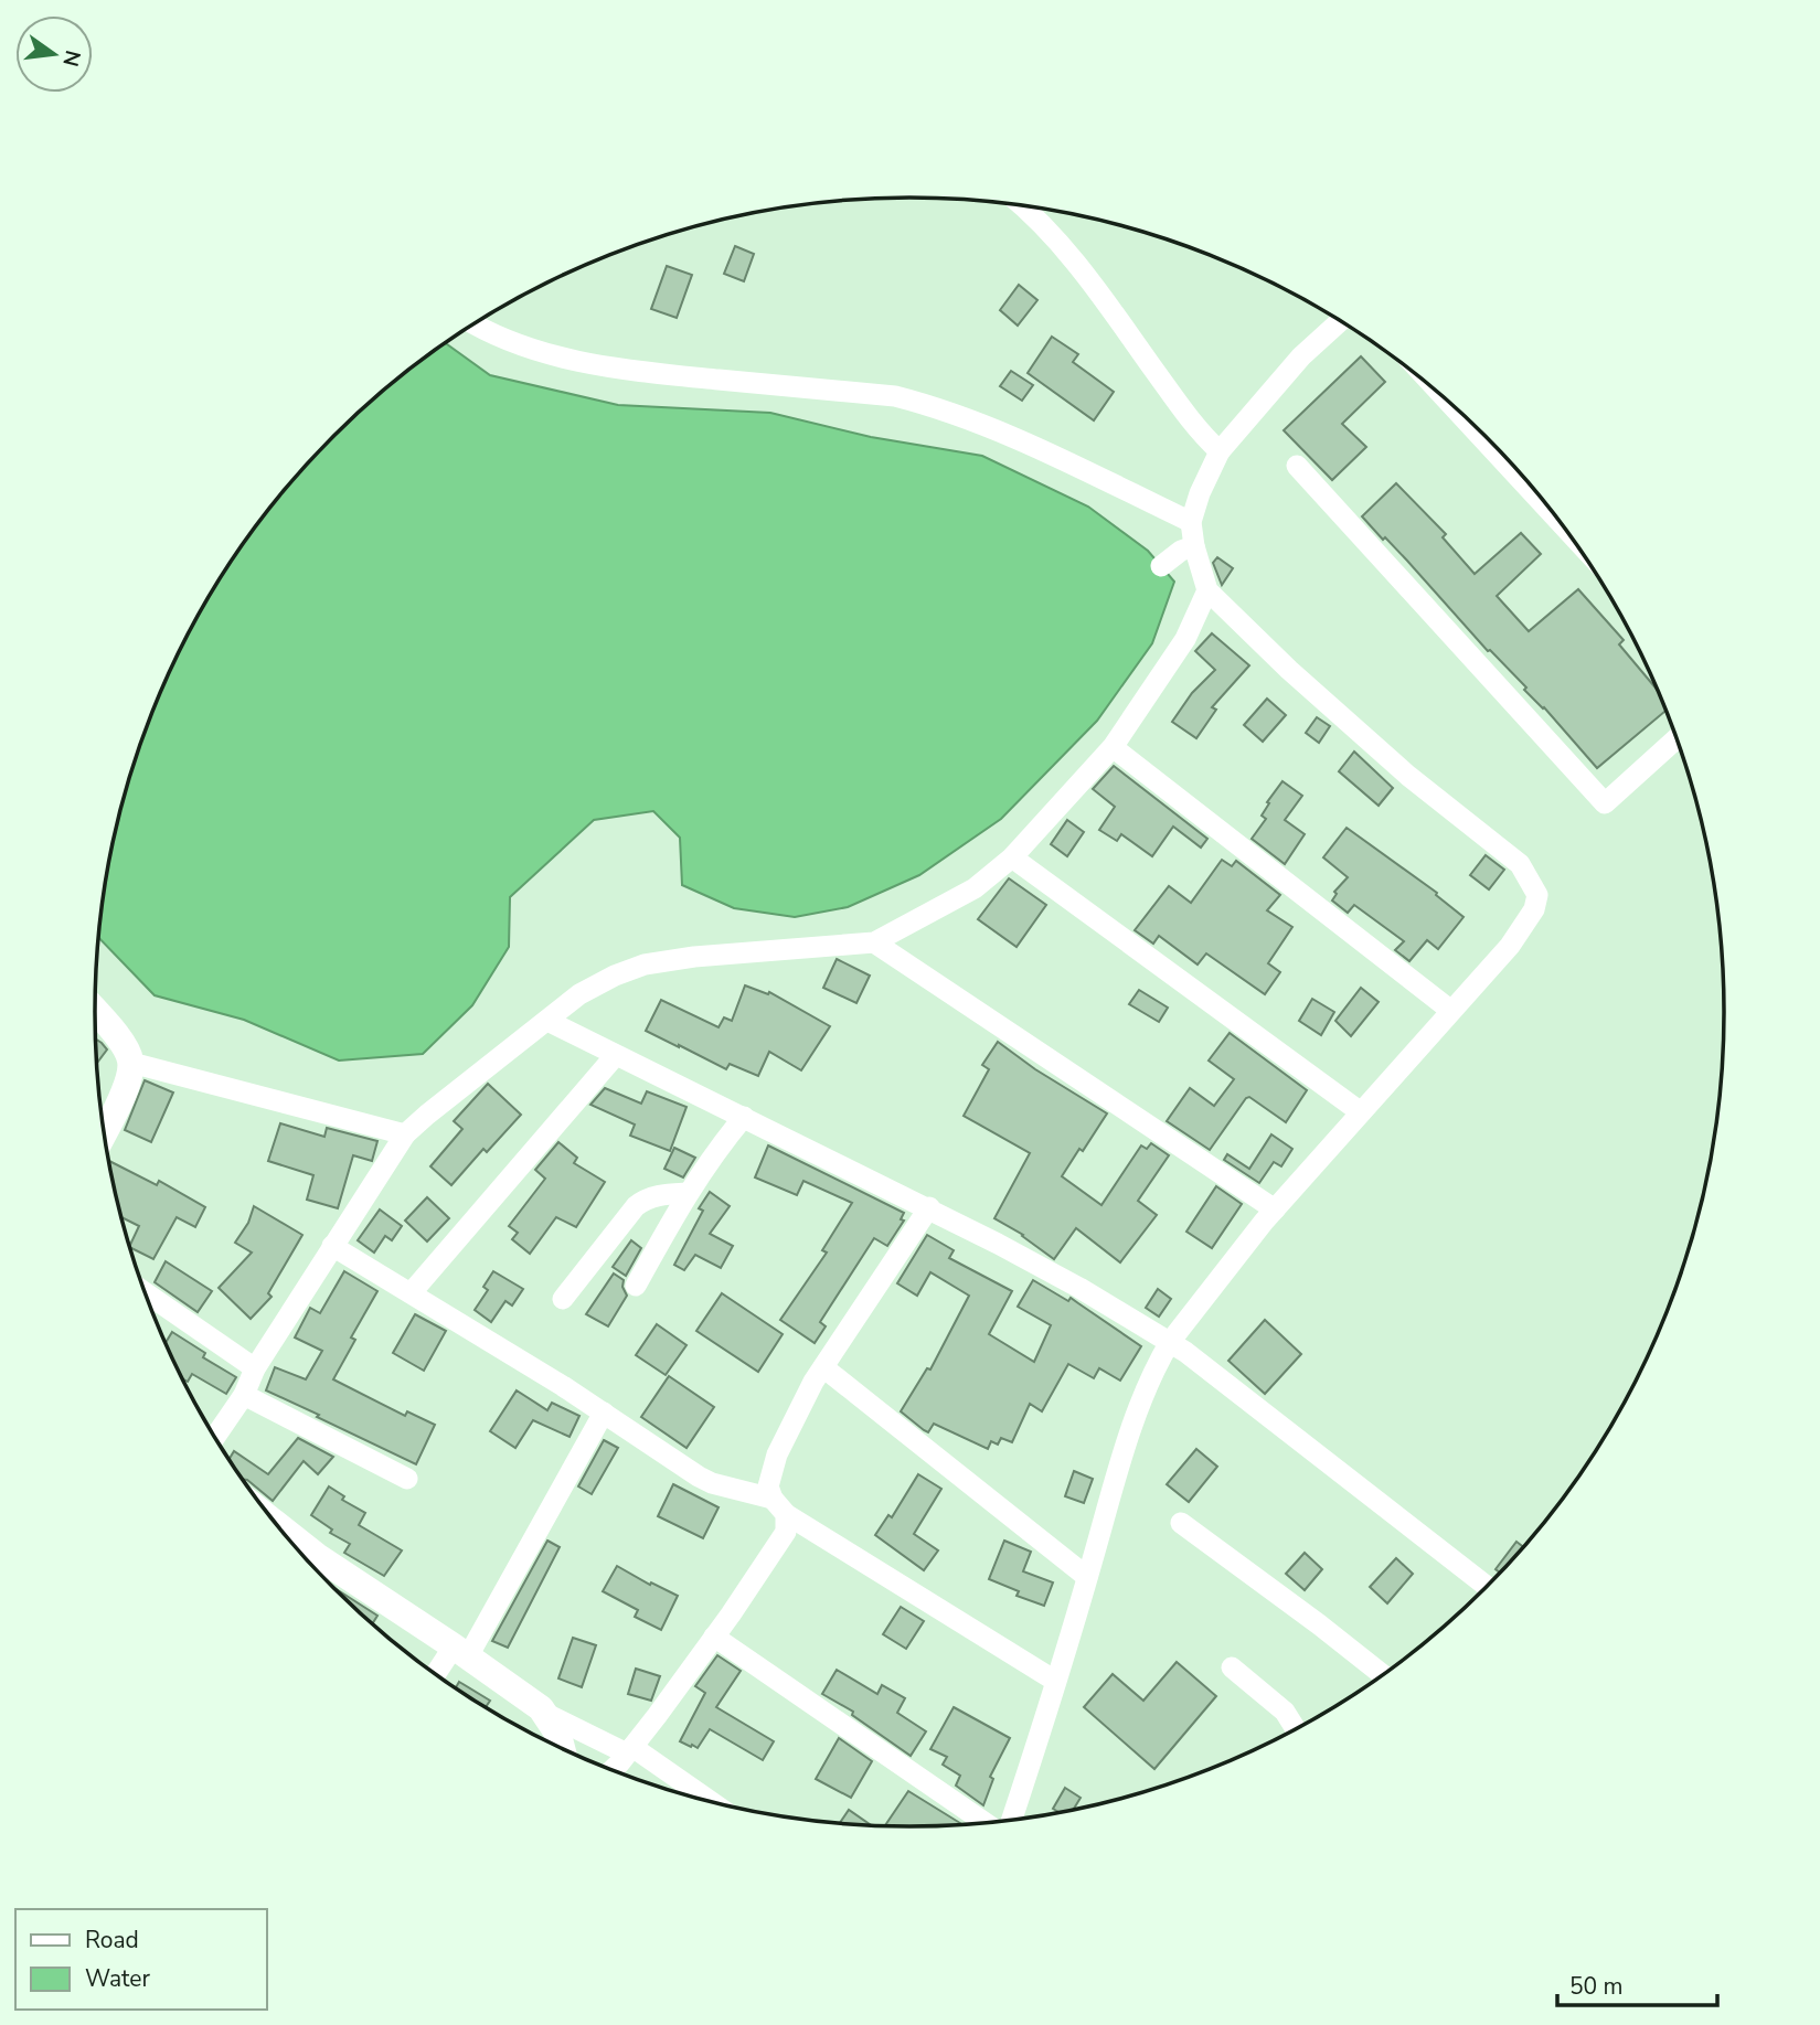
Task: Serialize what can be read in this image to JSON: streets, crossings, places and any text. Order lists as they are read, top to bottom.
{
  "legend": ["Road", "Water"],
  "scale_bar": "50 m",
  "north": "right"
}
